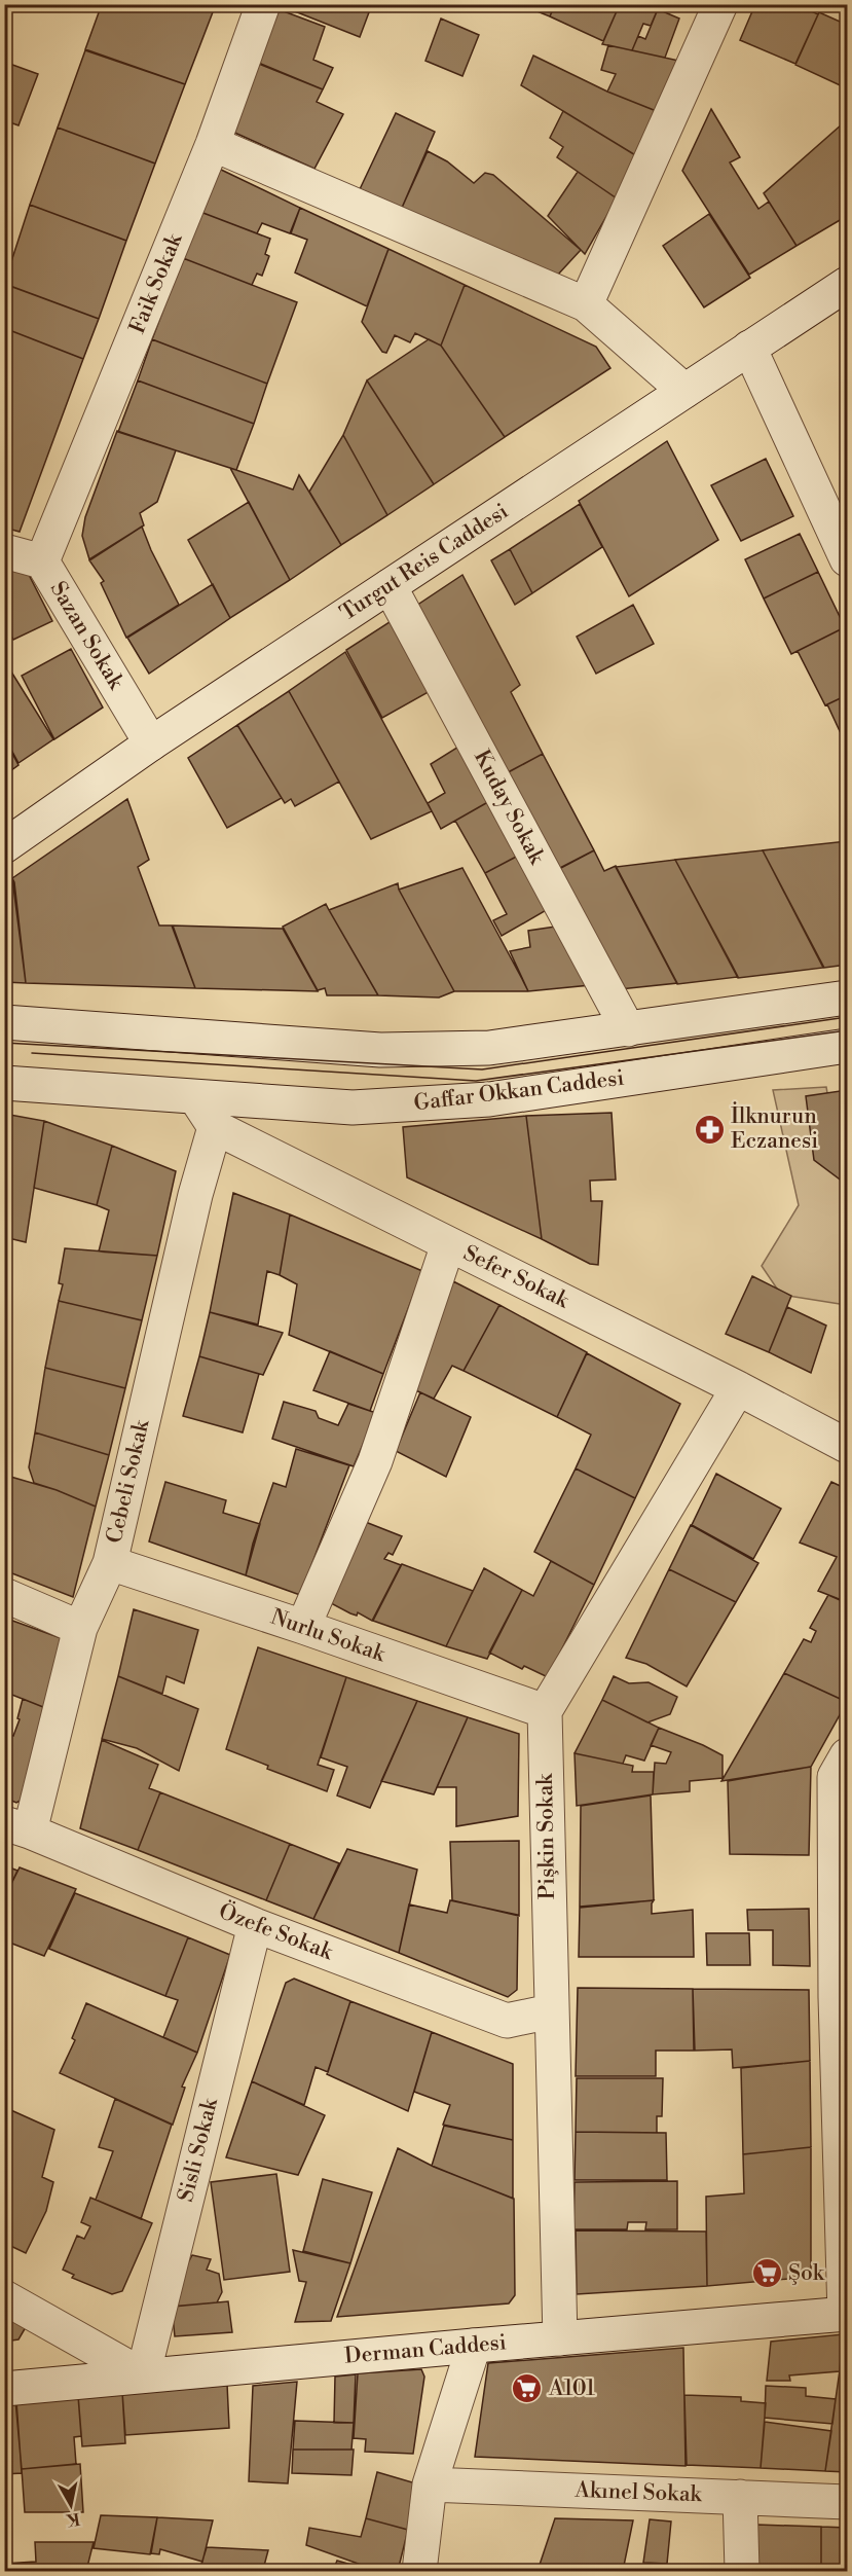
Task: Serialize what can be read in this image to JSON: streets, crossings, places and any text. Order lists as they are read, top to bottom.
{
  "streets": {
    "street": [
      "Faik Sokak",
      "Turgut Reis Caddesi",
      "Sazan Sokak",
      "Kuday Sokak",
      "Gaffar Okkan Caddesi",
      "Sefer Sokak",
      "Cebeli Sokak",
      "Nurlu Sokak",
      "Pişkin Sokak",
      "Özefe Sokak",
      "Sisli Sokak",
      "Derman Caddesi",
      "Akınel Sokak"
    ]
  },
  "crossings": [
    ["Faik Sokak", "Sazan Sokak"],
    ["Turgut Reis Caddesi", "Sazan Sokak"],
    ["Turgut Reis Caddesi", "Kuday Sokak"],
    ["Sefer Sokak", "Cebeli Sokak"],
    ["Cebeli Sokak", "Nurlu Sokak"],
    ["Cebeli Sokak", "Özefe Sokak"],
    ["Nurlu Sokak", "Pişkin Sokak"],
    ["Pişkin Sokak", "Özefe Sokak"],
    ["Pişkin Sokak", "Derman Caddesi"],
    ["Özefe Sokak", "Sisli Sokak"],
    ["Sisli Sokak", "Derman Caddesi"]
  ],
  "places": {
    "pharmacy": ["İlknurun Eczanesi"],
    "supermarket": ["Şok", "A101"]
  },
  "north": "bottom"
}
